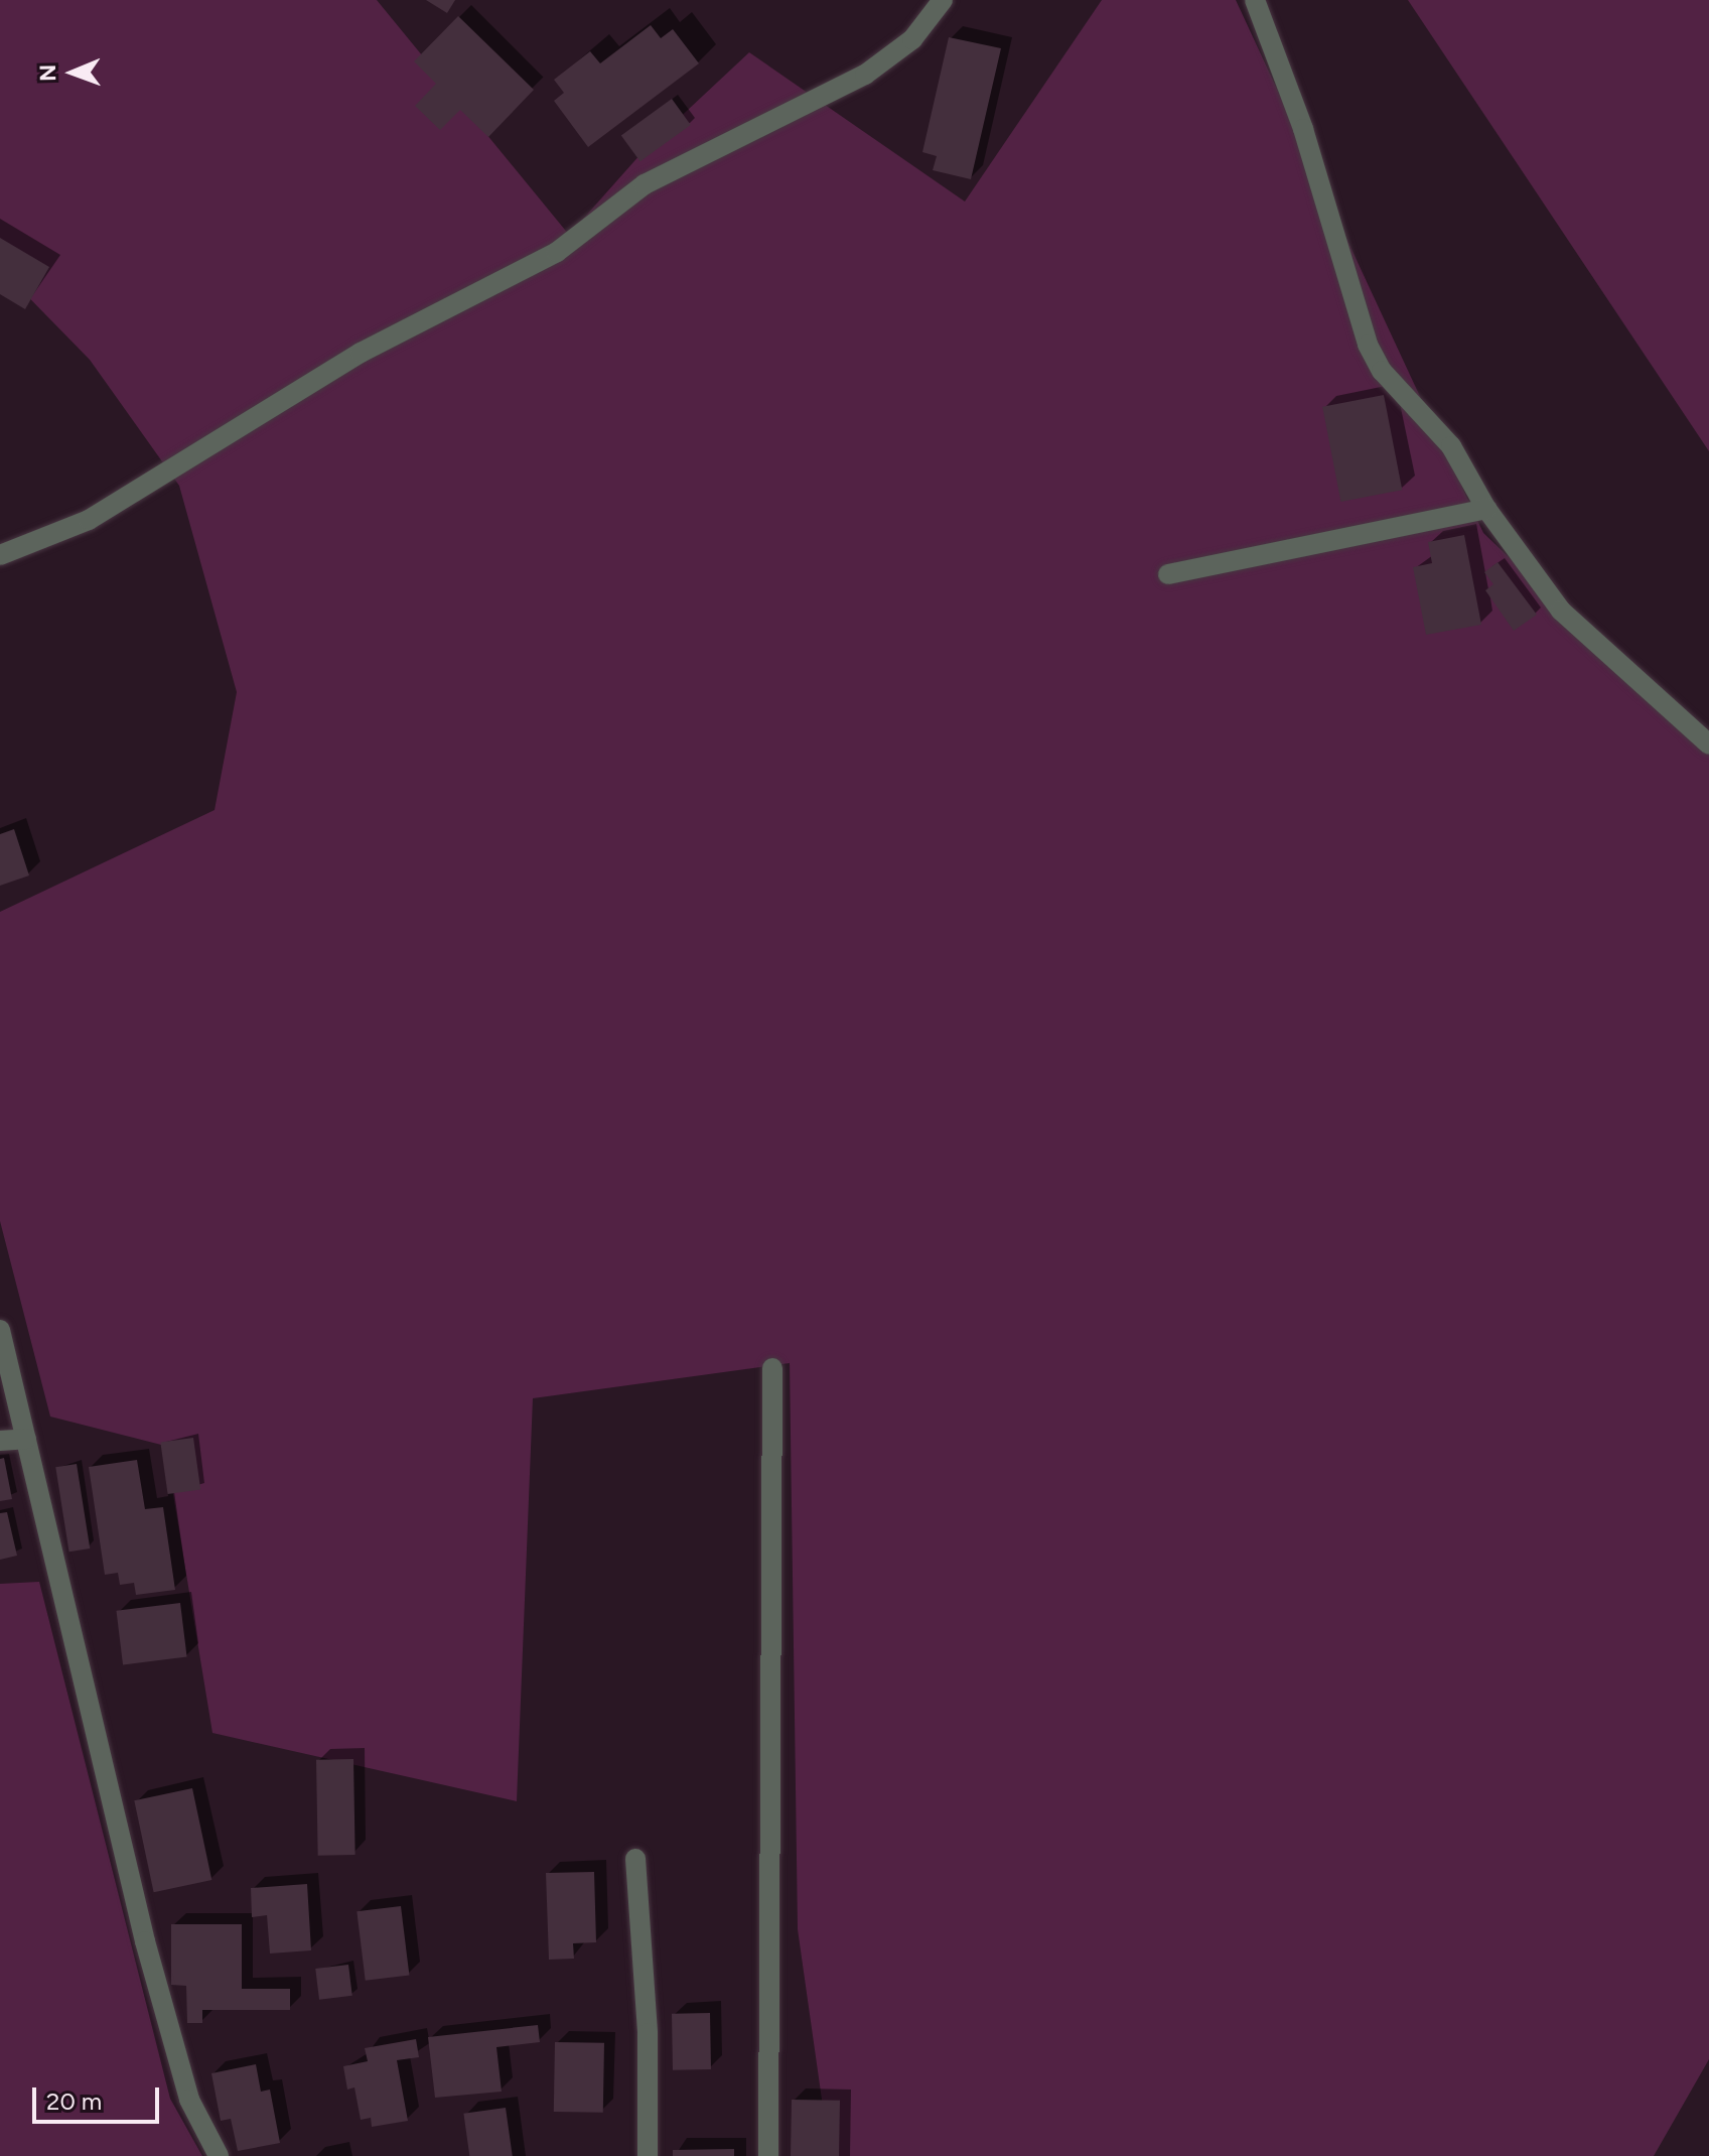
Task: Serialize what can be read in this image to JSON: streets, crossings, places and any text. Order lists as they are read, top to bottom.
{
  "scale_bar": "20 m",
  "north": "left"
}
